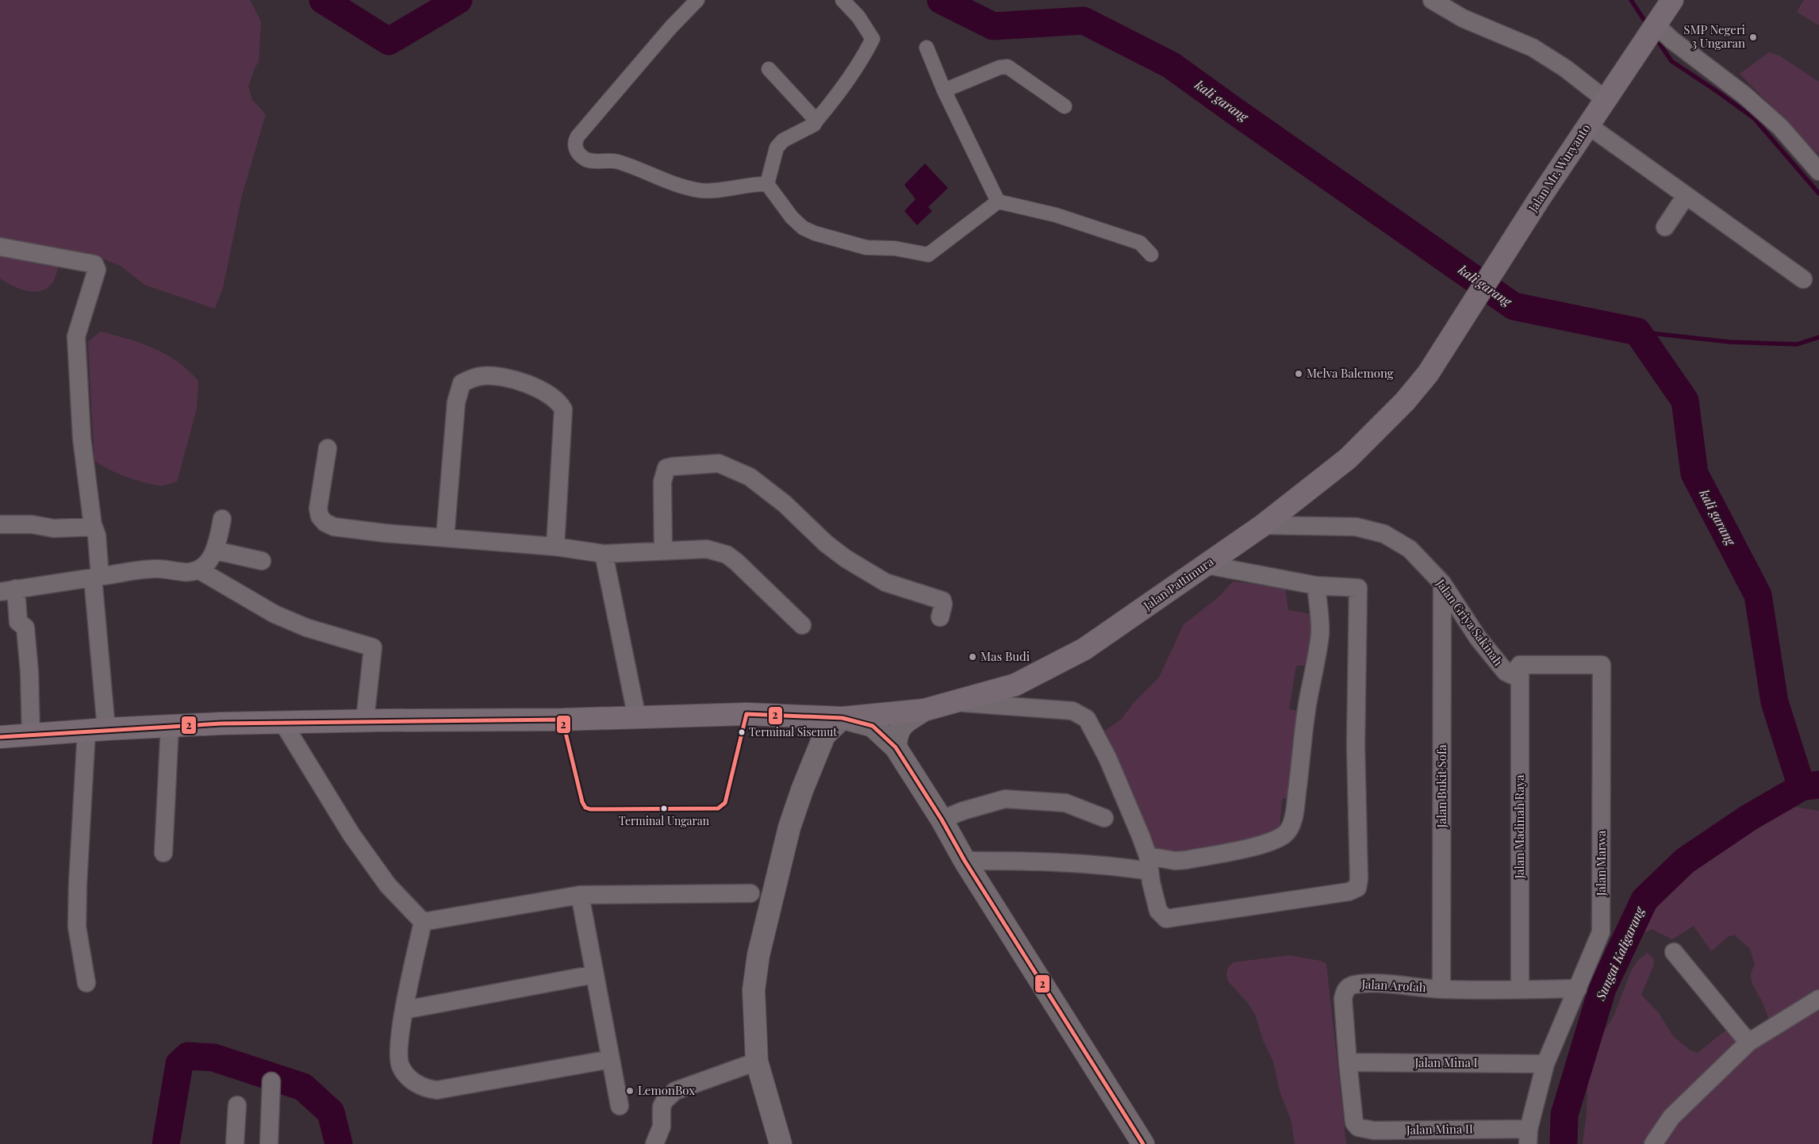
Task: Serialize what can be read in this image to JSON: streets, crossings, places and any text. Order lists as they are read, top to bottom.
{
  "streets": {
    "main road": ["Jalan Mr. Wuryanto", "Jalan Pattimura"],
    "street": [
      "Jalan Griya Sakinah",
      "Jalan Bukit Sofa",
      "Jalan Madinah Raya",
      "Jalan Marwa",
      "Jalan Arofah",
      "Jalan Mina I",
      "Jalan Mina II"
    ]
  },
  "crossings": [
    ["Jalan Mr. Wuryanto", "Jalan Pattimura"],
    ["Jalan Pattimura", "Jalan Griya Sakinah"],
    ["Jalan Griya Sakinah", "Jalan Bukit Sofa"],
    ["Jalan Griya Sakinah", "Jalan Madinah Raya"],
    ["Jalan Griya Sakinah", "Jalan Marwa"],
    ["Jalan Bukit Sofa", "Jalan Arofah"],
    ["Jalan Madinah Raya", "Jalan Marwa"],
    ["Jalan Madinah Raya", "Jalan Arofah"],
    ["Jalan Marwa", "Jalan Arofah"],
    ["Jalan Marwa", "Jalan Mina I"],
    ["Jalan Marwa", "Jalan Mina II"],
    ["Jalan Arofah", "Jalan Mina I"],
    ["Jalan Arofah", "Jalan Mina II"]
  ],
  "water": ["kali garang", "Sungai Kaligarang"],
  "places": [
    "SMP Negeri 3 Ungaran",
    "Melva Balemong",
    "Mas Budi",
    "Terminal Sisemut",
    "Terminal Ungaran",
    "LemonBox"
  ],
  "lines": ["transit line 2"]
}
